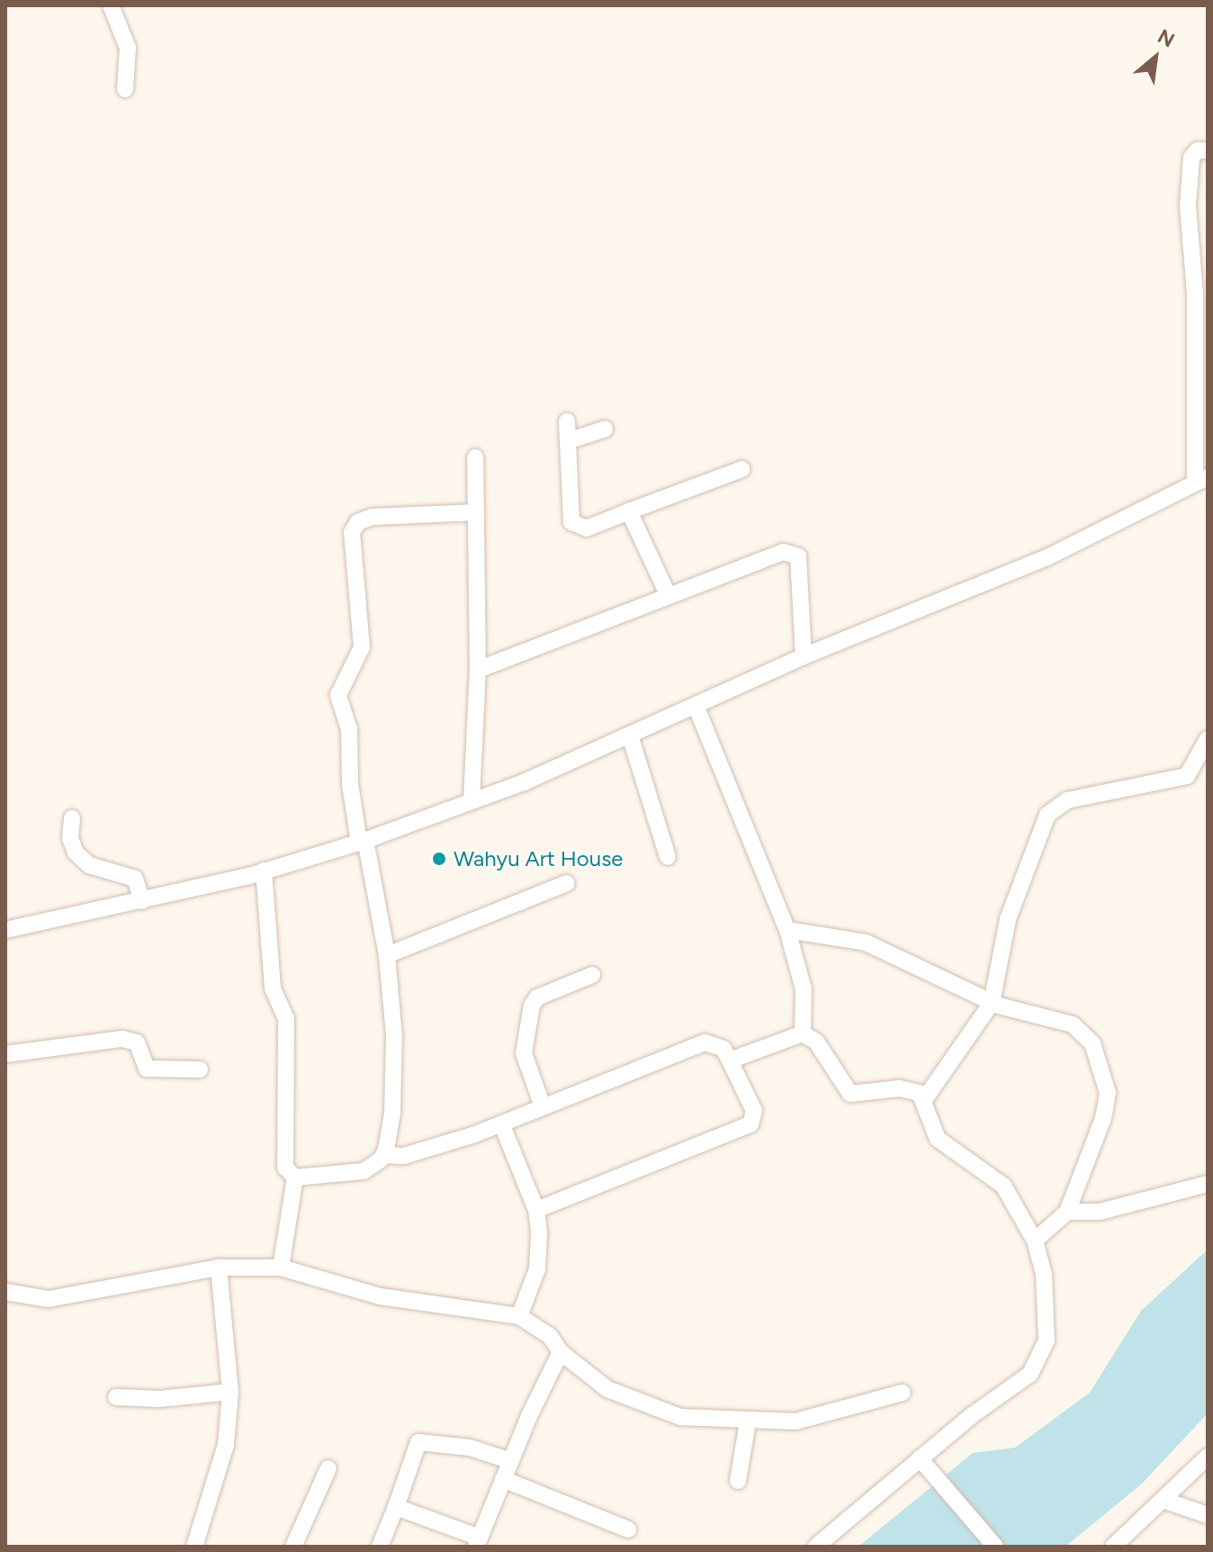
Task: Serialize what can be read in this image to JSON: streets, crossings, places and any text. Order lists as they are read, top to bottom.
{
  "places": ["Wahyu Art House"],
  "north": "top right"
}
